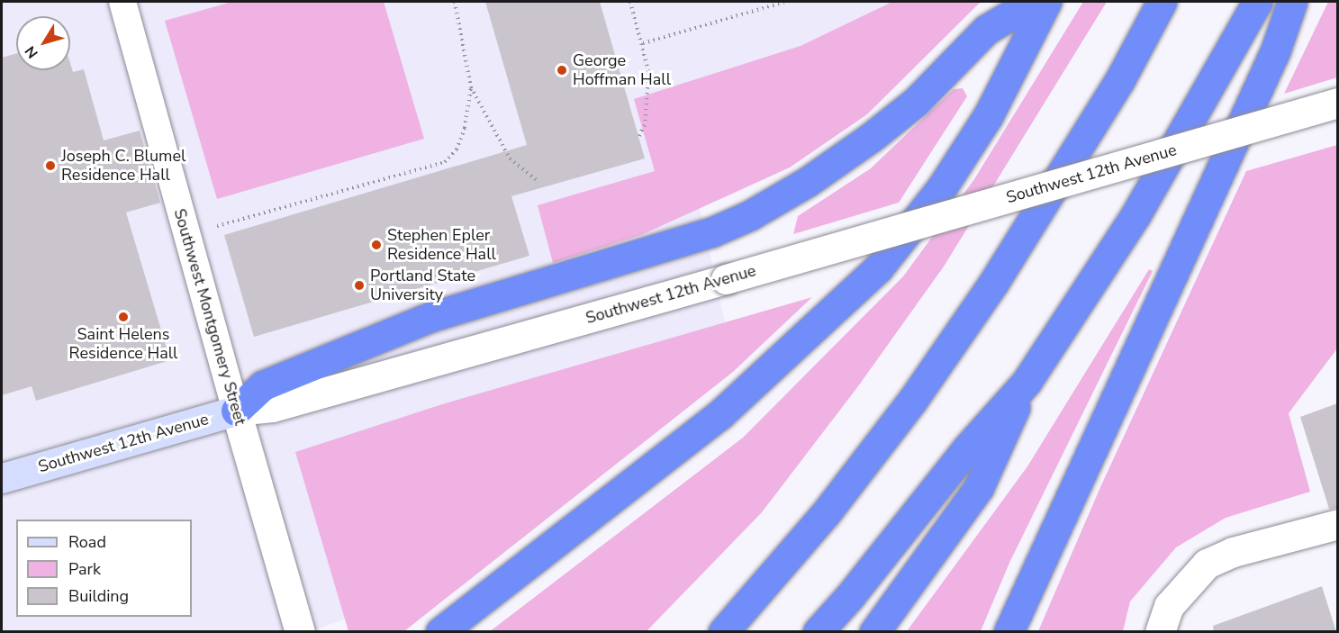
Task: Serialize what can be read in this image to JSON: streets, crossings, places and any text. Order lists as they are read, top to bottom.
{
  "streets": {
    "main road": ["Southwest 12th Avenue"],
    "street": ["Southwest Montgomery Street"]
  },
  "crossings": [
    ["Southwest 12th Avenue", "Southwest Montgomery Street"]
  ],
  "places": [
    "George Hoffman Hall",
    "Joseph C. Blumel Residence Hall",
    "Stephen Epler Residence Hall",
    "Portland State University",
    "Saint Helens Residence Hall"
  ],
  "legend": ["Road", "Park", "Building"],
  "north": "bottom left"
}
